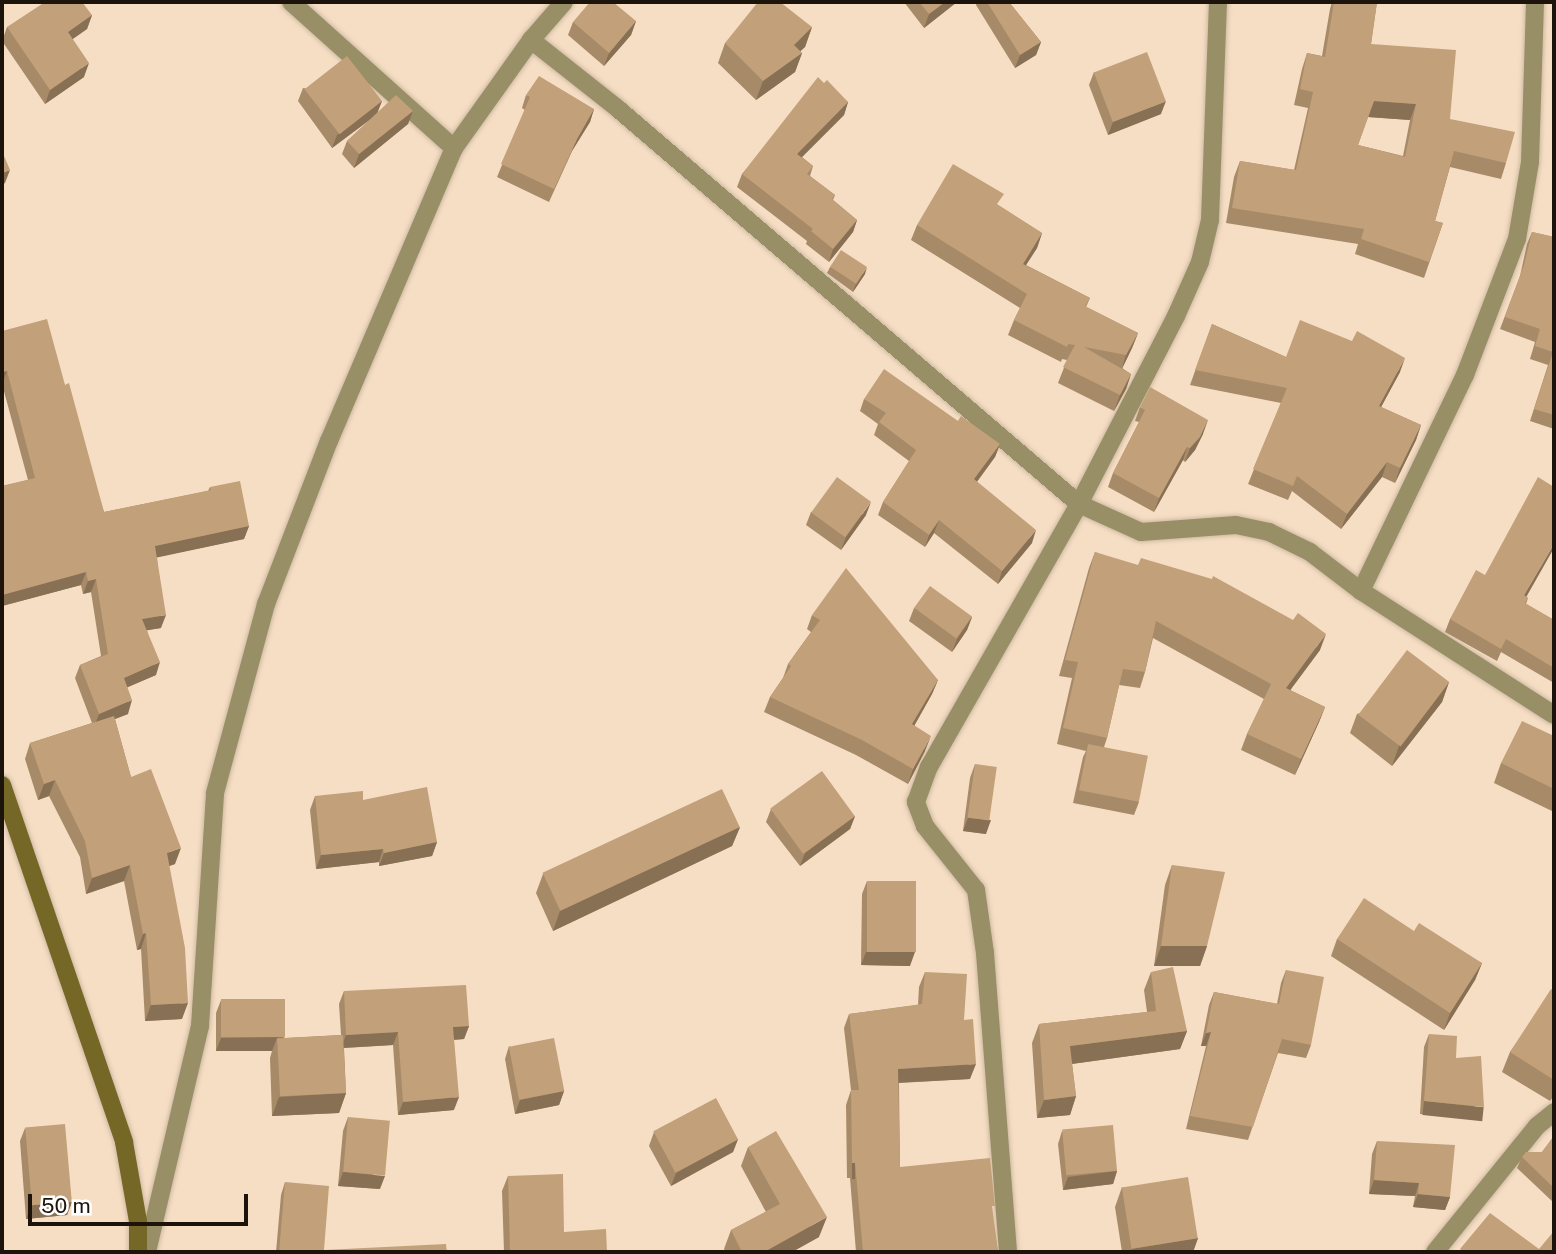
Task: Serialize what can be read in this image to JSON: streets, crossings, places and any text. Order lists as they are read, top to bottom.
{
  "scale_bar": "50 m"
}
